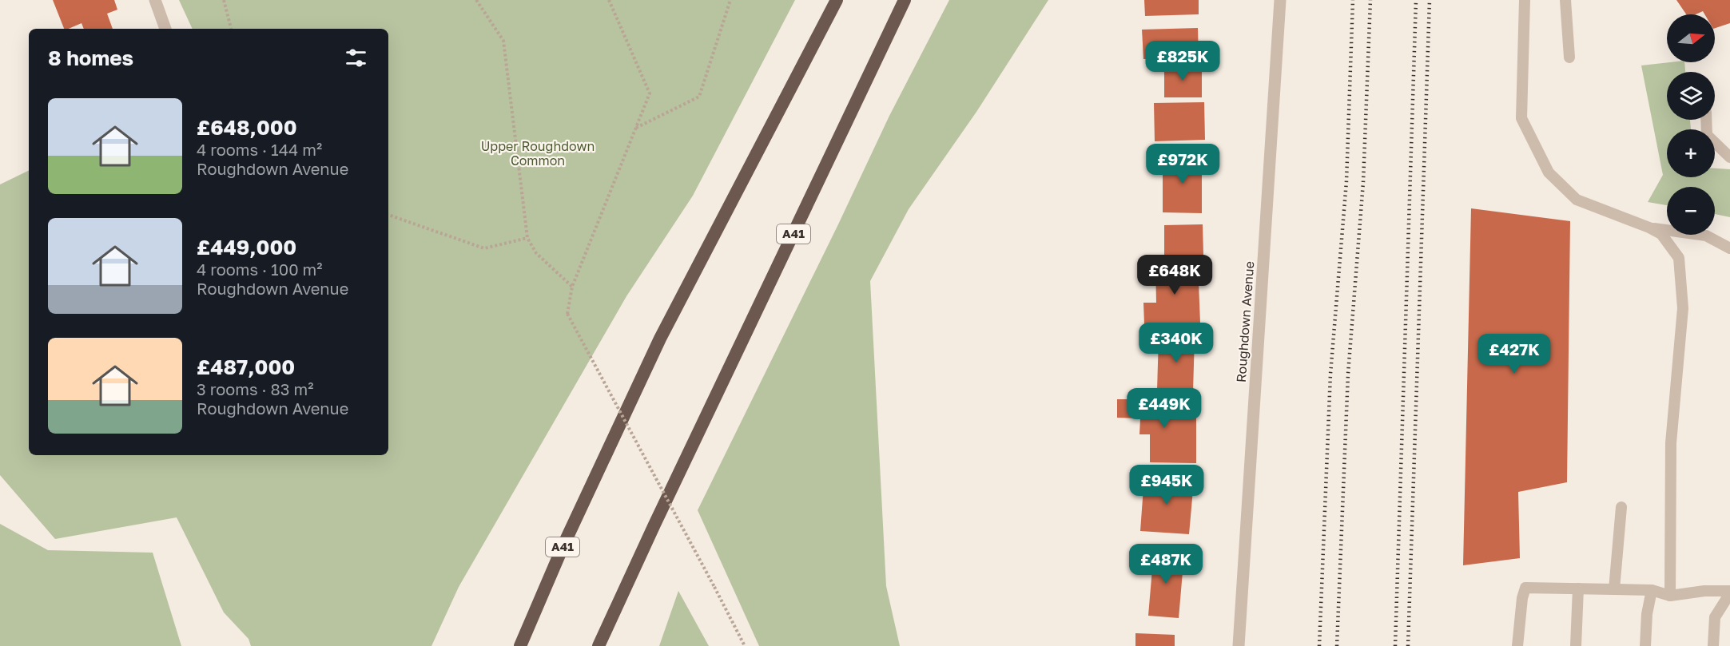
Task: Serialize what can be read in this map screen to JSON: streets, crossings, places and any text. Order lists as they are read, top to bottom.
{
  "streets": {
    "highway": ["A41"],
    "street": ["Roughdown Avenue"]
  },
  "parks": ["Upper Roughdown Common"],
  "north": "right",
  "page": {
    "map_buttons": ["+", "−"],
    "heading": "8 homes",
    "price": [
      "£825K",
      "£972K",
      "£648K",
      "£340K",
      "£427K",
      "£449K",
      "£945K",
      "£487K"
    ],
    "list": [
      {
        "name": "£648,000",
        "note": "4 rooms · 144 m² · Roughdown Avenue"
      },
      {
        "name": "£449,000",
        "note": "4 rooms · 100 m² · Roughdown Avenue"
      },
      {
        "name": "£487,000",
        "note": "3 rooms · 83 m² · Roughdown Avenue"
      }
    ]
  }
}
